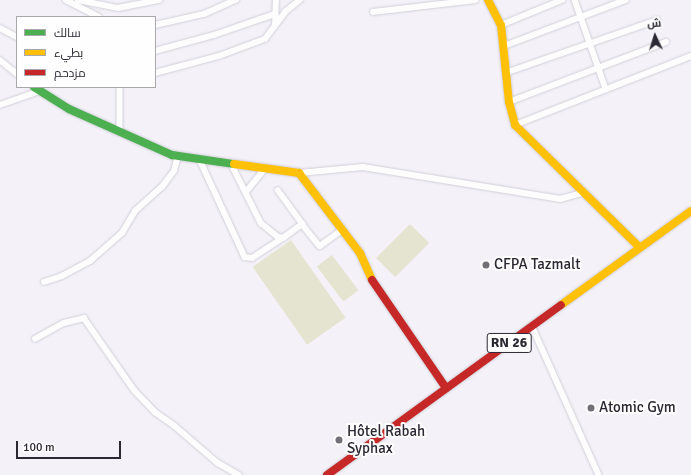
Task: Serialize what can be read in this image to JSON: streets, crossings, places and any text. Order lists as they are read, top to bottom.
{
  "streets": {
    "street": ["RN 26"]
  },
  "places": ["CFPA Tazmalt", "Atomic Gym", "Hôtel Rabah Syphax"],
  "legend": ["سالك", "بطيء", "مزدحم"],
  "scale_bar": "100 m",
  "north": "top"
}
